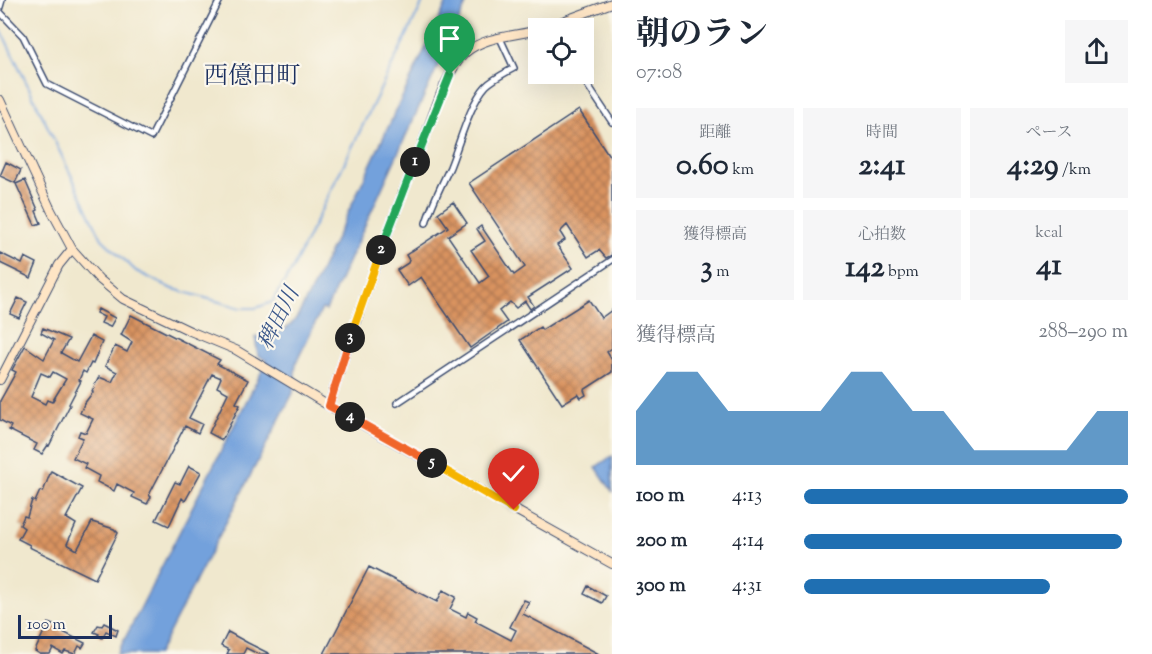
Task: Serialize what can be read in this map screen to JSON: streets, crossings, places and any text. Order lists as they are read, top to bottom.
{
  "districts": ["西億田町"],
  "water": ["稗田川"],
  "scale_bar": "100 m",
  "page": {
    "heading": ["朝のラン", "07:08"],
    "stats": [
      ["距離", "0.60 km"],
      ["時間", "2:41"],
      ["ペース", "4:29 /km"],
      ["獲得標高", "3 m"],
      ["心拍数", "142 bpm"],
      ["kcal", "41"]
    ],
    "pins": [
      "1",
      "2",
      "3",
      "4",
      "5"
    ],
    "chart": ["獲得標高", "288–290 m"],
    "list": [
      {
        "name": "100 m",
        "note": "4:13"
      },
      {
        "name": "200 m",
        "note": "4:14"
      },
      {
        "name": "300 m",
        "note": "4:31"
      }
    ],
    "scale": "100 m"
  }
}
